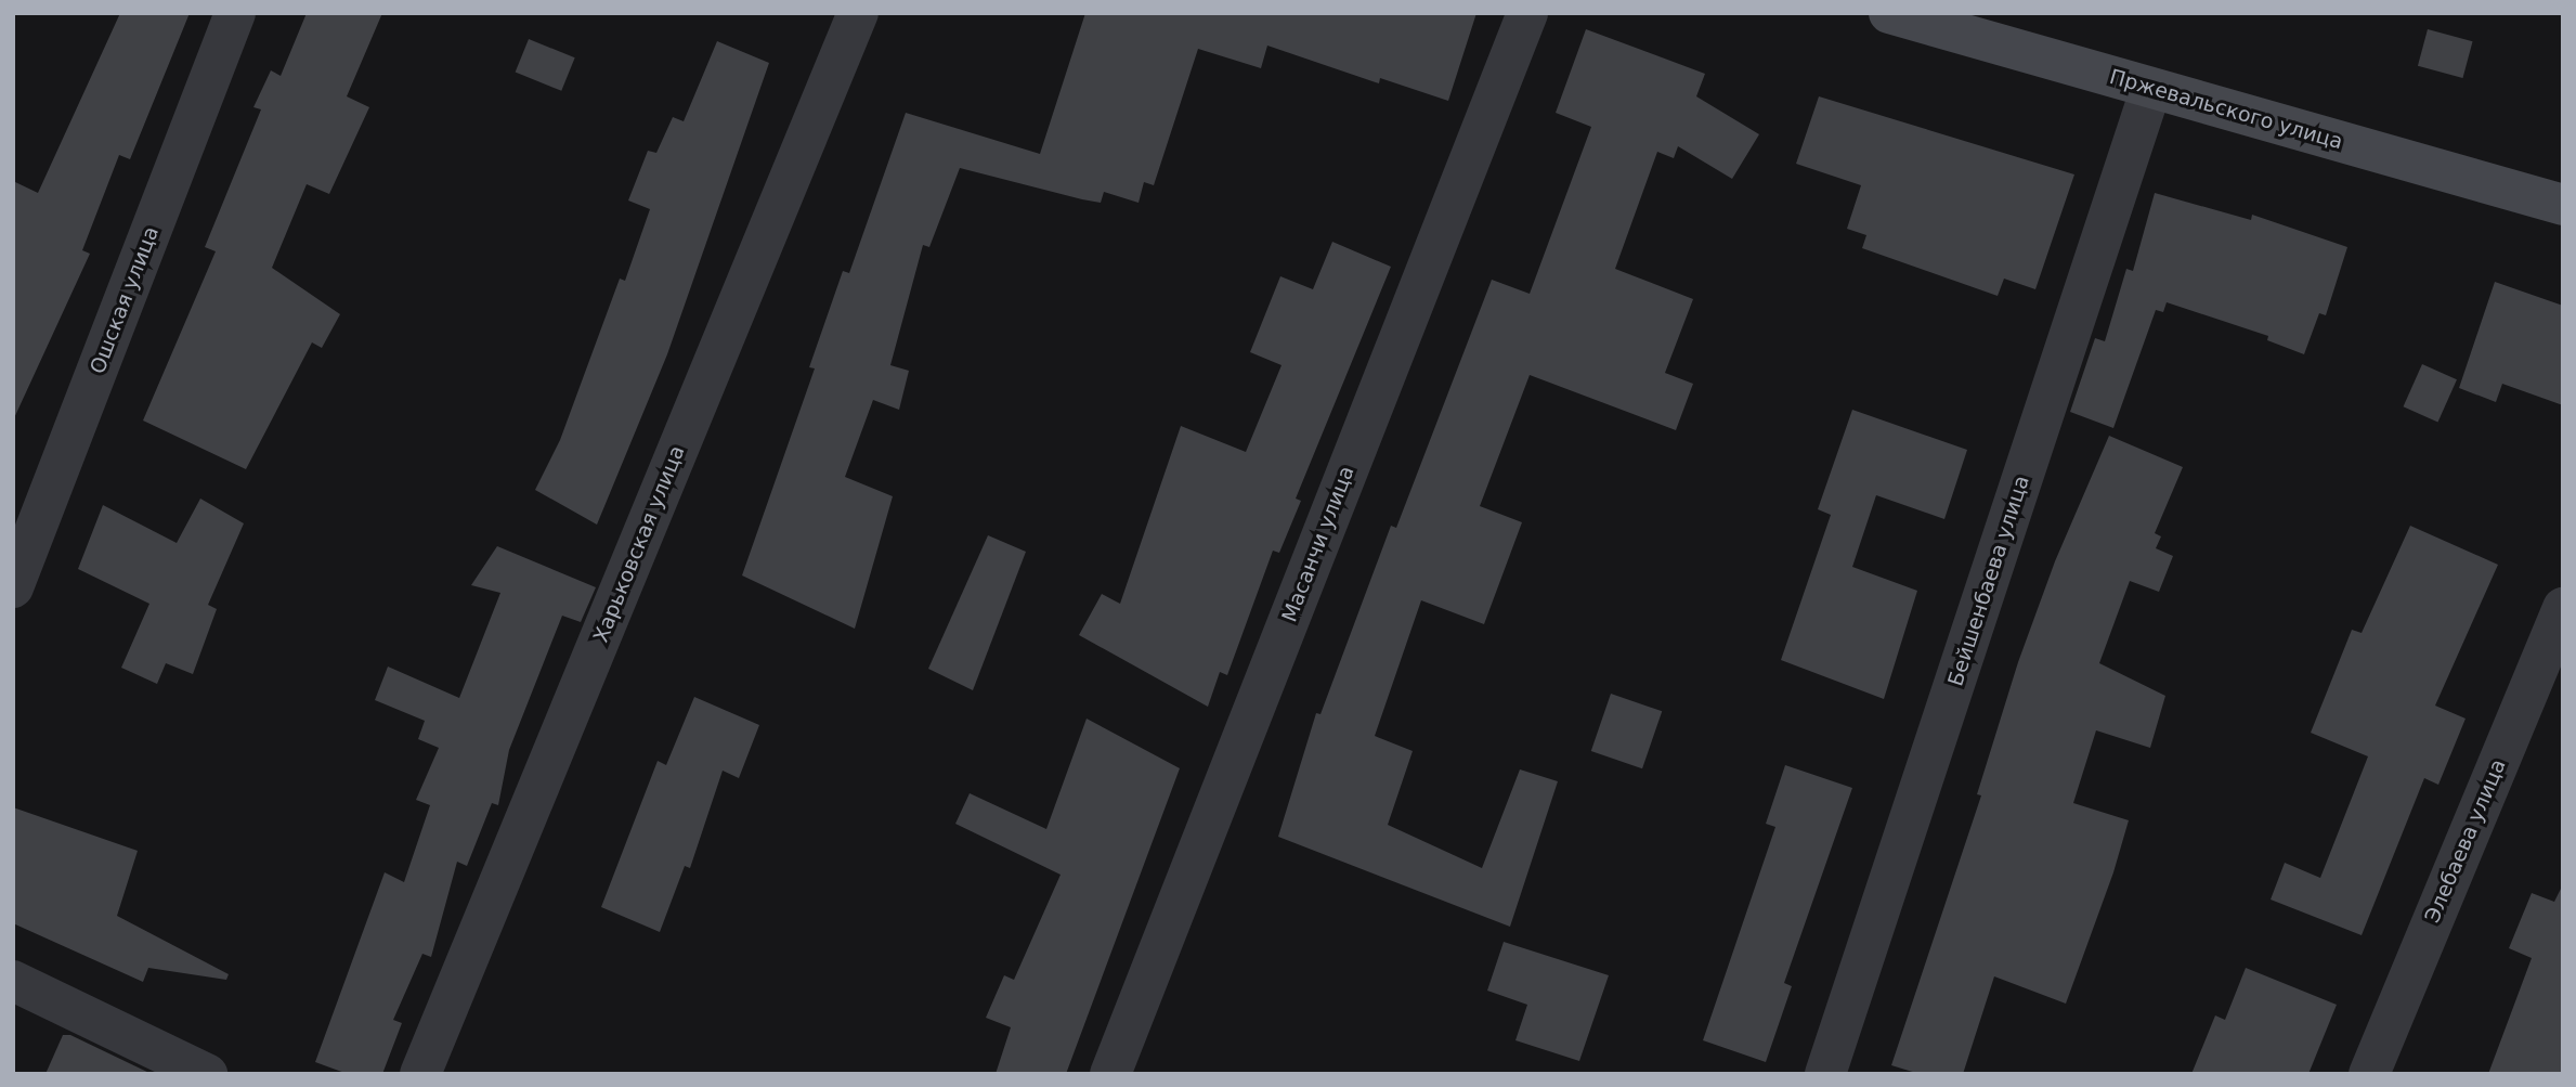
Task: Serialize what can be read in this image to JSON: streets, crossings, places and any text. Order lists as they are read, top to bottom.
{
  "streets": {
    "main road": ["Пржевальского улица"],
    "street": [
      "Ошская улица",
      "Харьковская улица",
      "Масанчи улица",
      "Бейшенбаева улица",
      "Элебаева улица"
    ]
  },
  "crossings": [
    ["Пржевальского улица", "Бейшенбаева улица"]
  ]
}
